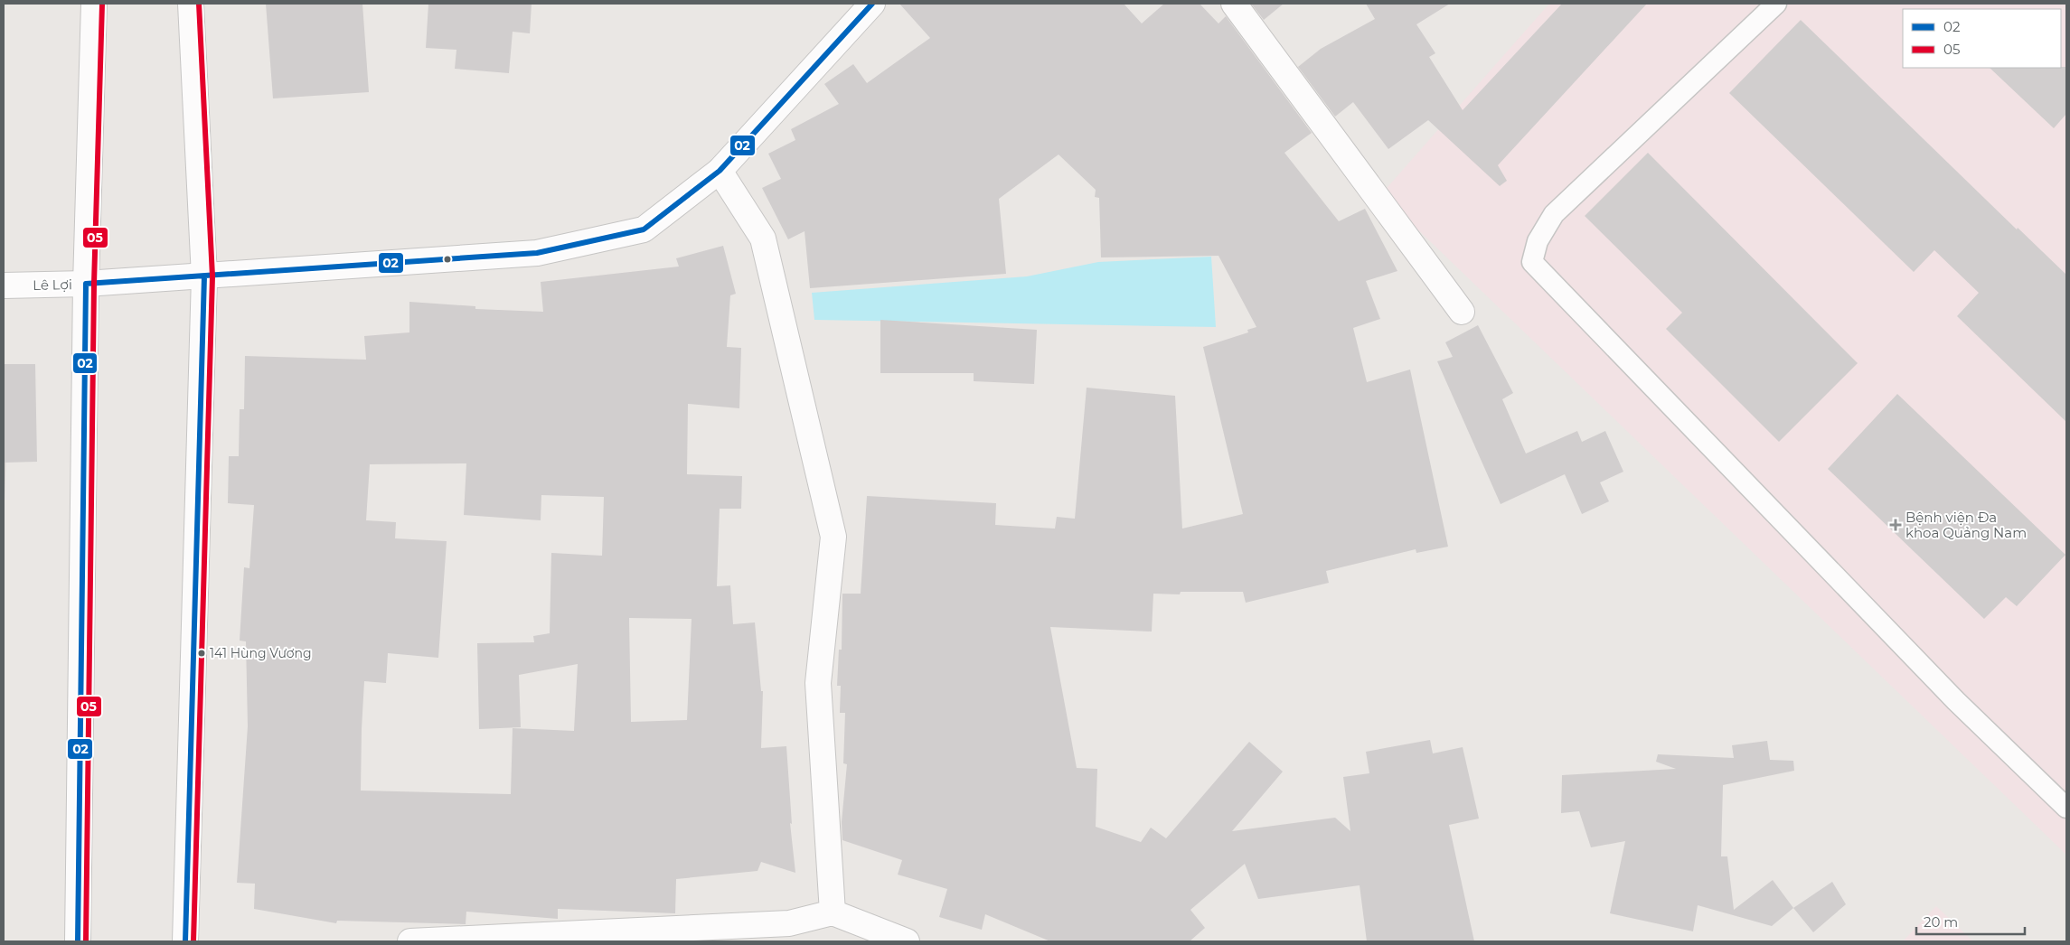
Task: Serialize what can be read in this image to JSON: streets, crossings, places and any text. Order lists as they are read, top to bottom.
{
  "streets": {
    "street": ["Lê Lợi"]
  },
  "places": {
    "health": ["Bệnh viện Đa khoa Quảng Nam"],
    "other": ["141 Hùng Vương"]
  },
  "lines": ["transit line 02", "transit line 05"],
  "legend": ["02", "05"],
  "scale_bar": "20 m"
}
